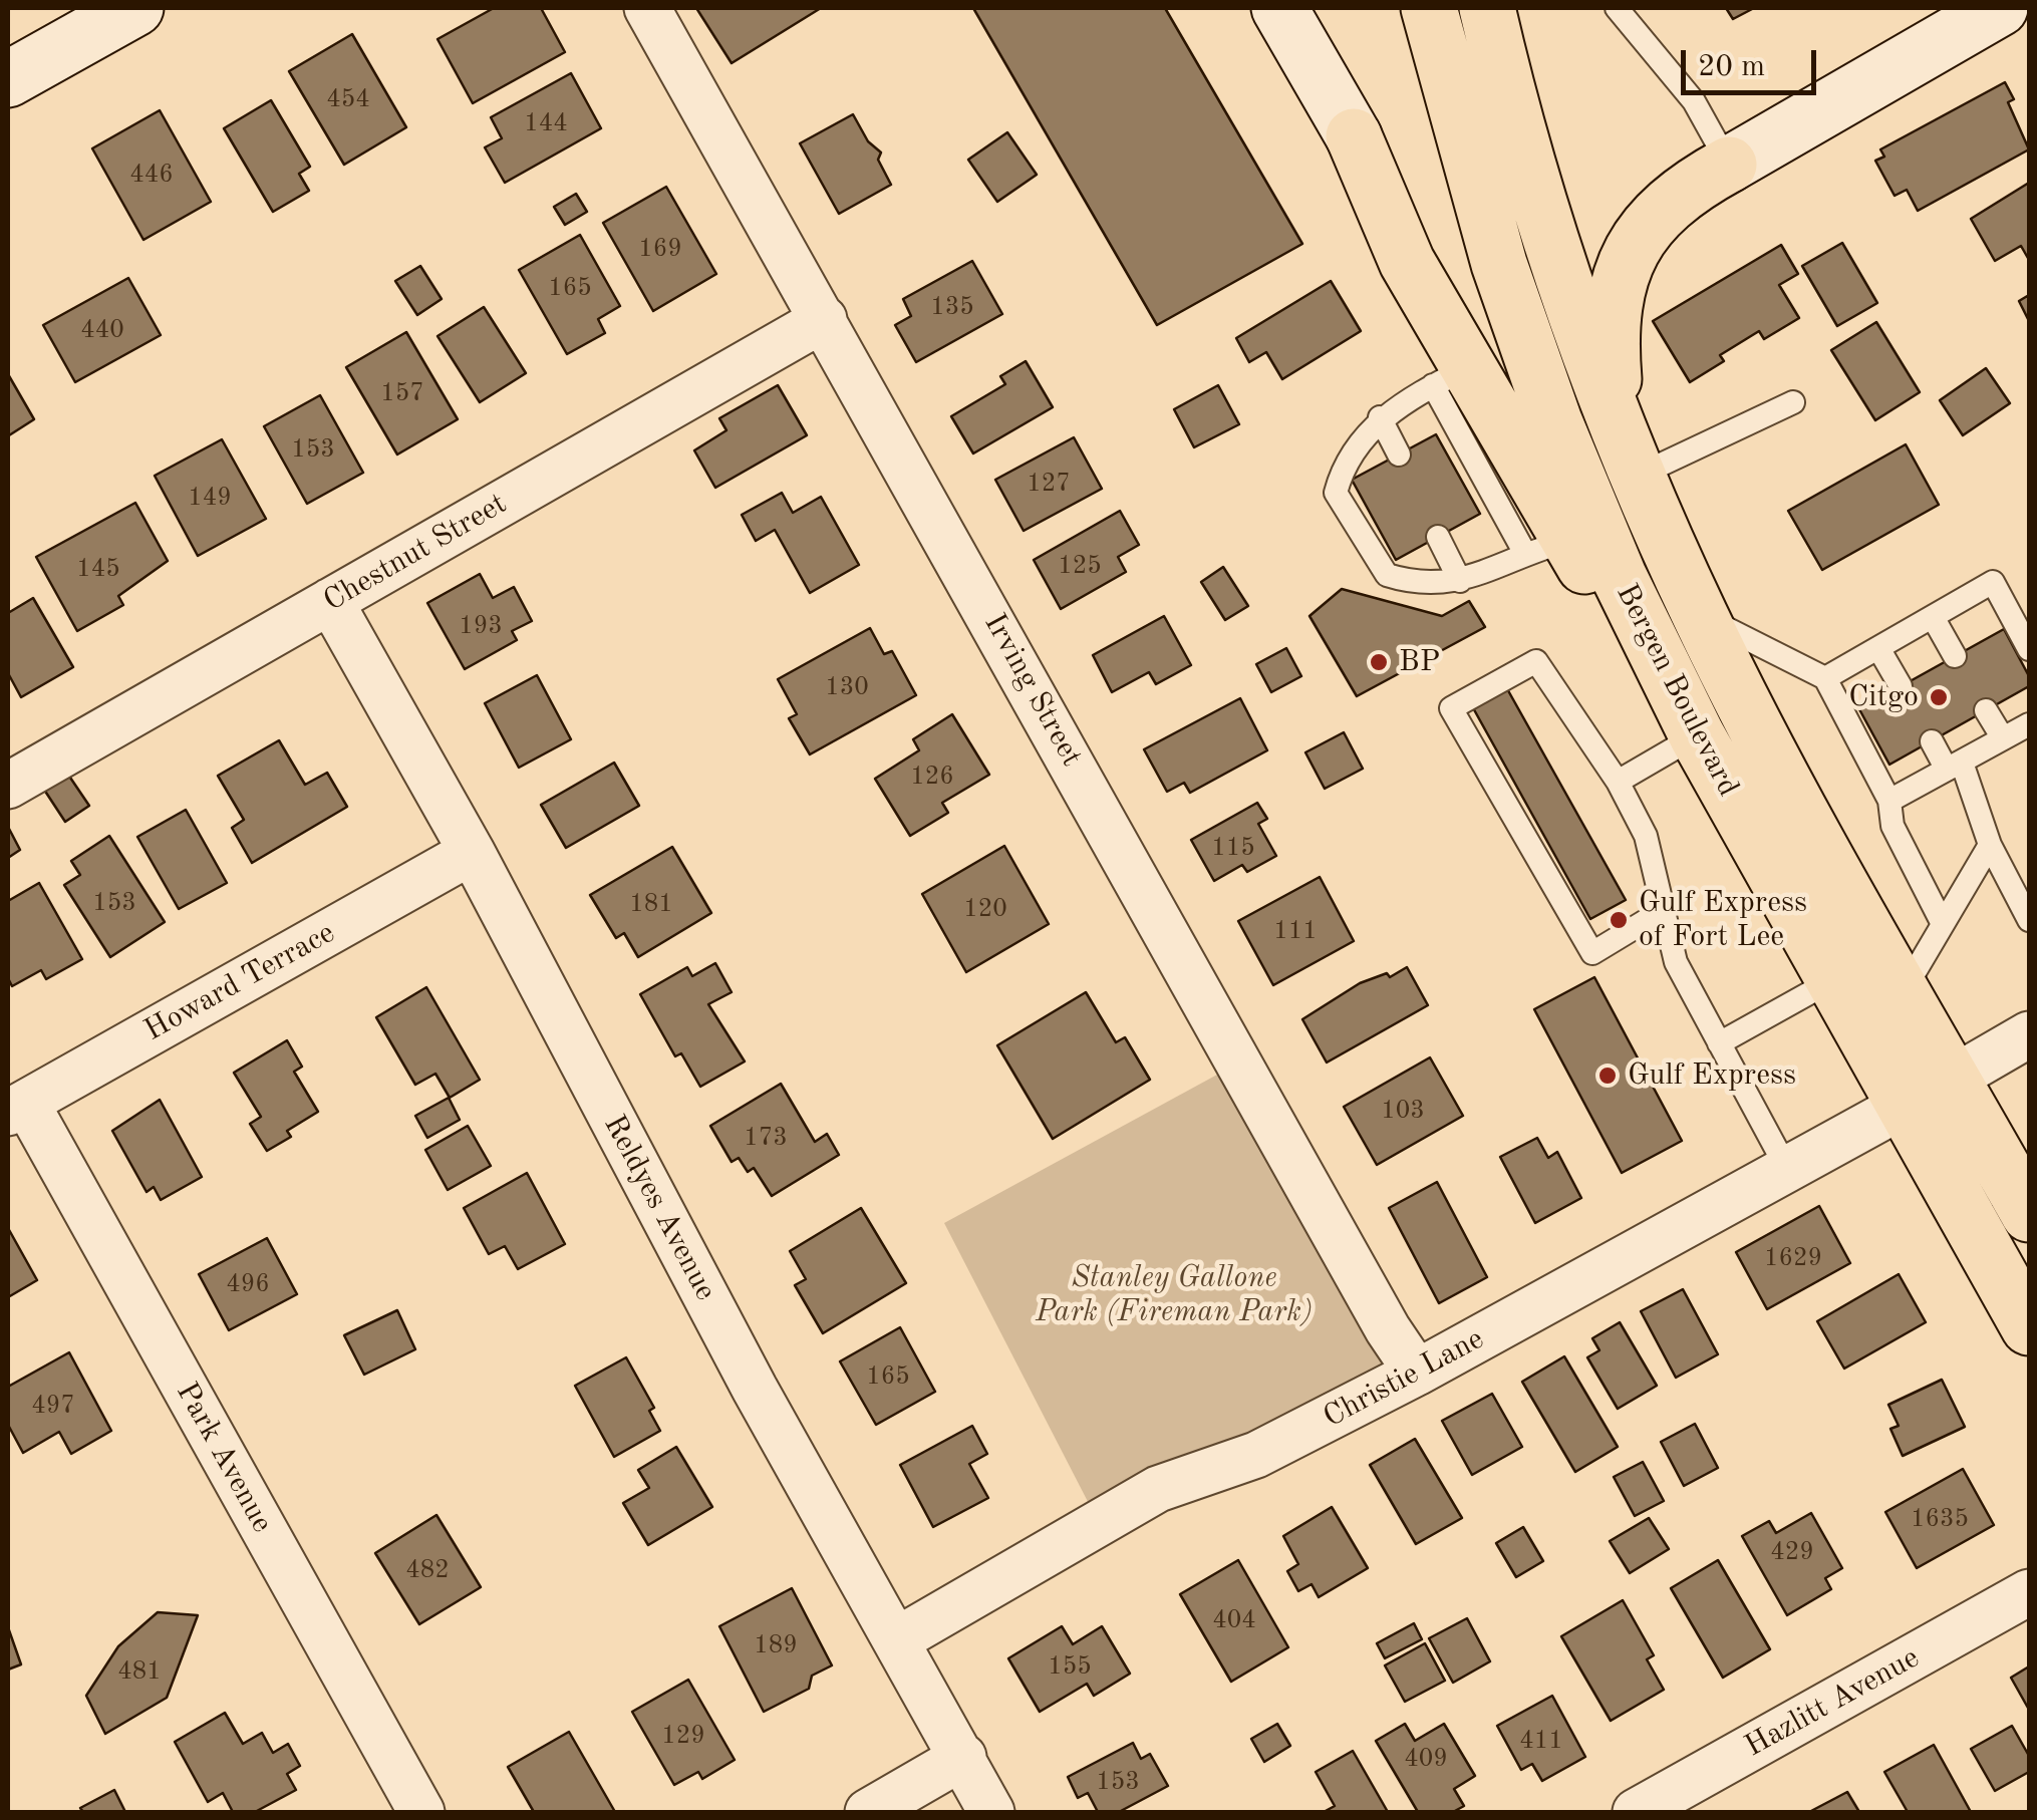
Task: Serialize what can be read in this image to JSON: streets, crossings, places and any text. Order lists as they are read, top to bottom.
{
  "streets": {
    "highway": ["Bergen Boulevard"],
    "street": [
      "Chestnut Street",
      "Irving Street",
      "Howard Terrace",
      "Reldyes Avenue",
      "Christie Lane",
      "Park Avenue",
      "Hazlitt Avenue"
    ]
  },
  "crossings": [
    ["Chestnut Street", "Irving Street"],
    ["Chestnut Street", "Reldyes Avenue"],
    ["Irving Street", "Christie Lane"],
    ["Bergen Boulevard", "Christie Lane"],
    ["Howard Terrace", "Reldyes Avenue"],
    ["Howard Terrace", "Park Avenue"],
    ["Reldyes Avenue", "Christie Lane"]
  ],
  "parks": ["Stanley Gallone Park (Fireman Park)"],
  "places": [
    "BP",
    "Citgo",
    "Gulf Express of Fort Lee",
    "Gulf Express"
  ],
  "house_numbers": [
    "454",
    "144",
    "446",
    "169",
    "165",
    "135",
    "440",
    "157",
    "153",
    "127",
    "149",
    "125",
    "145",
    "193",
    "130",
    "126",
    "115",
    "153",
    "181",
    "120",
    "111",
    "103",
    "173",
    "1629",
    "496",
    "165",
    "497",
    "1635",
    "429",
    "482",
    "404",
    "189",
    "155",
    "481",
    "129",
    "411",
    "409",
    "153"
  ],
  "scale_bar": "20 m"
}
